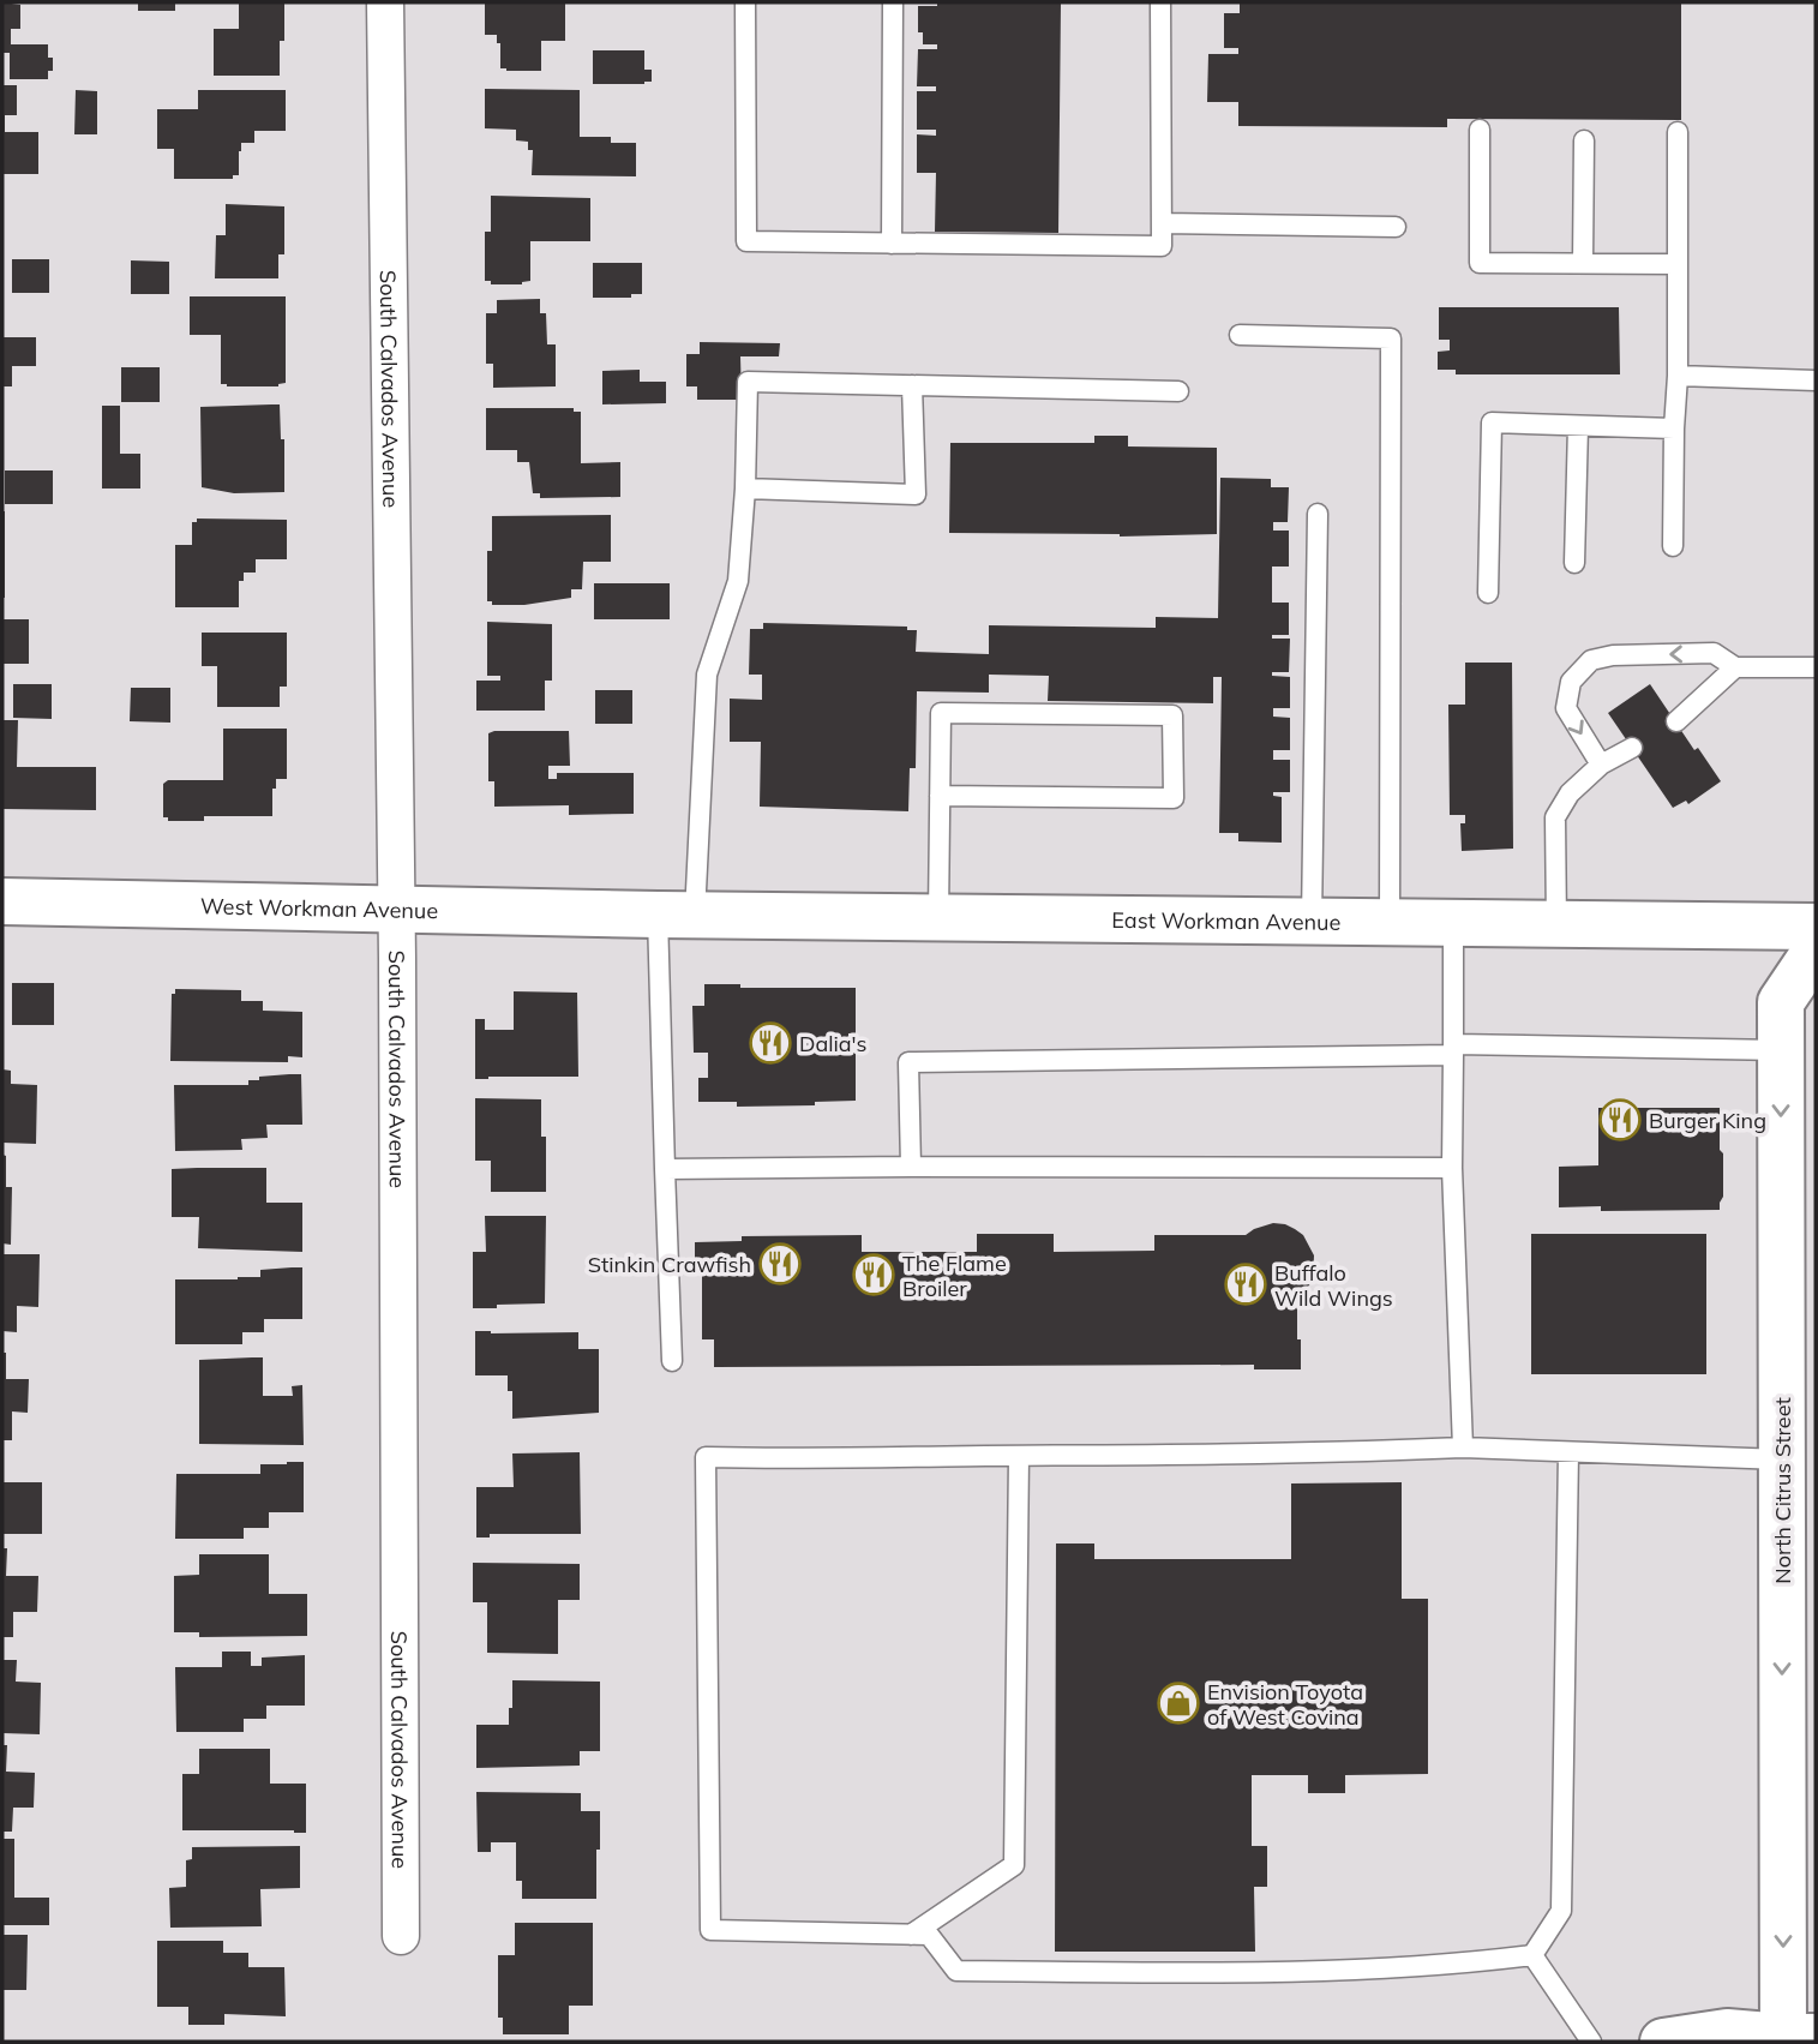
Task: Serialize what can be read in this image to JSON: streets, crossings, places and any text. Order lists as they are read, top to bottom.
{
  "streets": {
    "street": [
      "South Calvados Avenue",
      "West Workman Avenue",
      "East Workman Avenue",
      "North Citrus Street"
    ]
  },
  "crossings": [
    ["South Calvados Avenue", "West Workman Avenue"],
    ["West Workman Avenue", "East Workman Avenue"]
  ],
  "one_way": ["North Citrus Street"],
  "places": {
    "restaurant": [
      "Dalia's",
      "Burger King",
      "Stinkin Crawfish",
      "The Flame Broiler",
      "Buffalo Wild Wings"
    ],
    "shop": ["Envision Toyota of West Covina"]
  }
}
